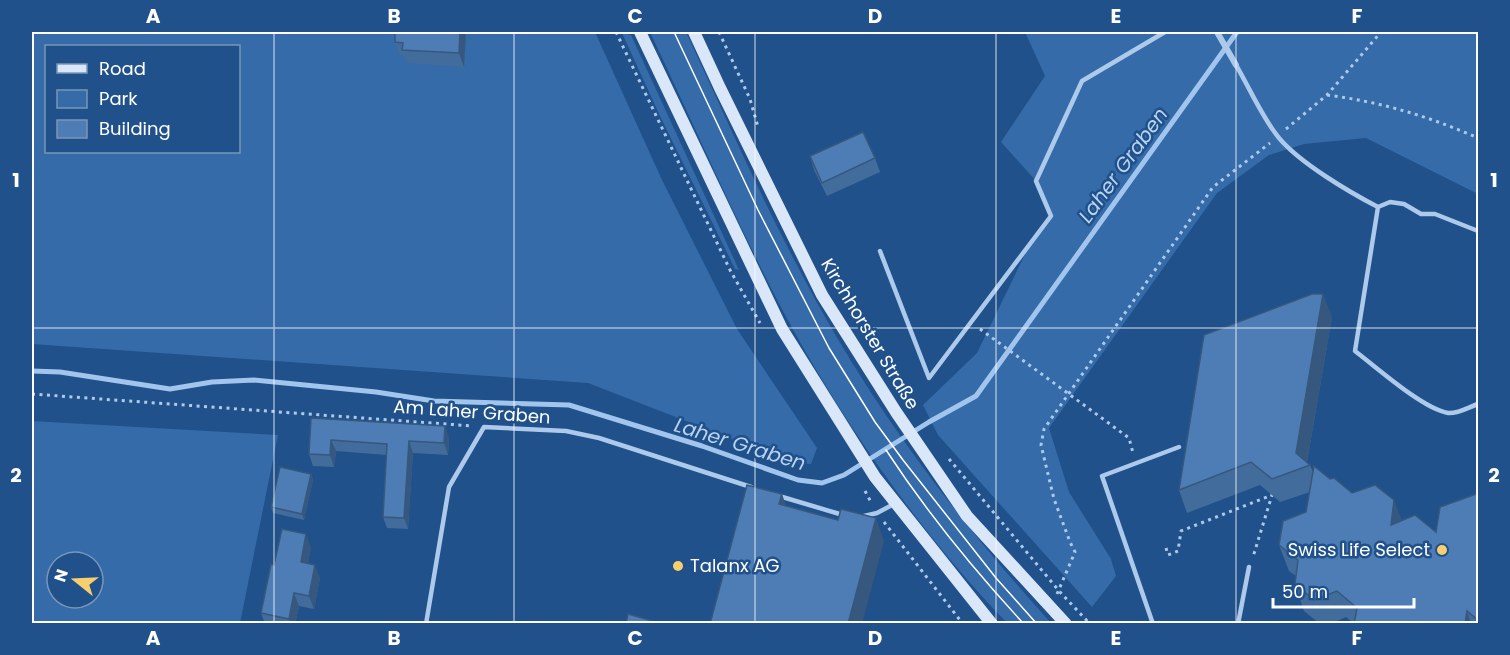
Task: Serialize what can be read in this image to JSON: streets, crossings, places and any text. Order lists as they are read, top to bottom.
{
  "streets": {
    "main road": ["Kirchhorster Straße"],
    "lane": ["Am Laher Graben"]
  },
  "water": ["Laher Graben"],
  "places": ["Swiss Life Select", "Talanx AG"],
  "legend": ["Road", "Park", "Building"],
  "scale_bar": "50 m",
  "north": "left",
  "grid": {
    "columns": [
      "A",
      "B",
      "C",
      "D",
      "E",
      "F"
    ],
    "rows": ["1", "2"]
  }
}
